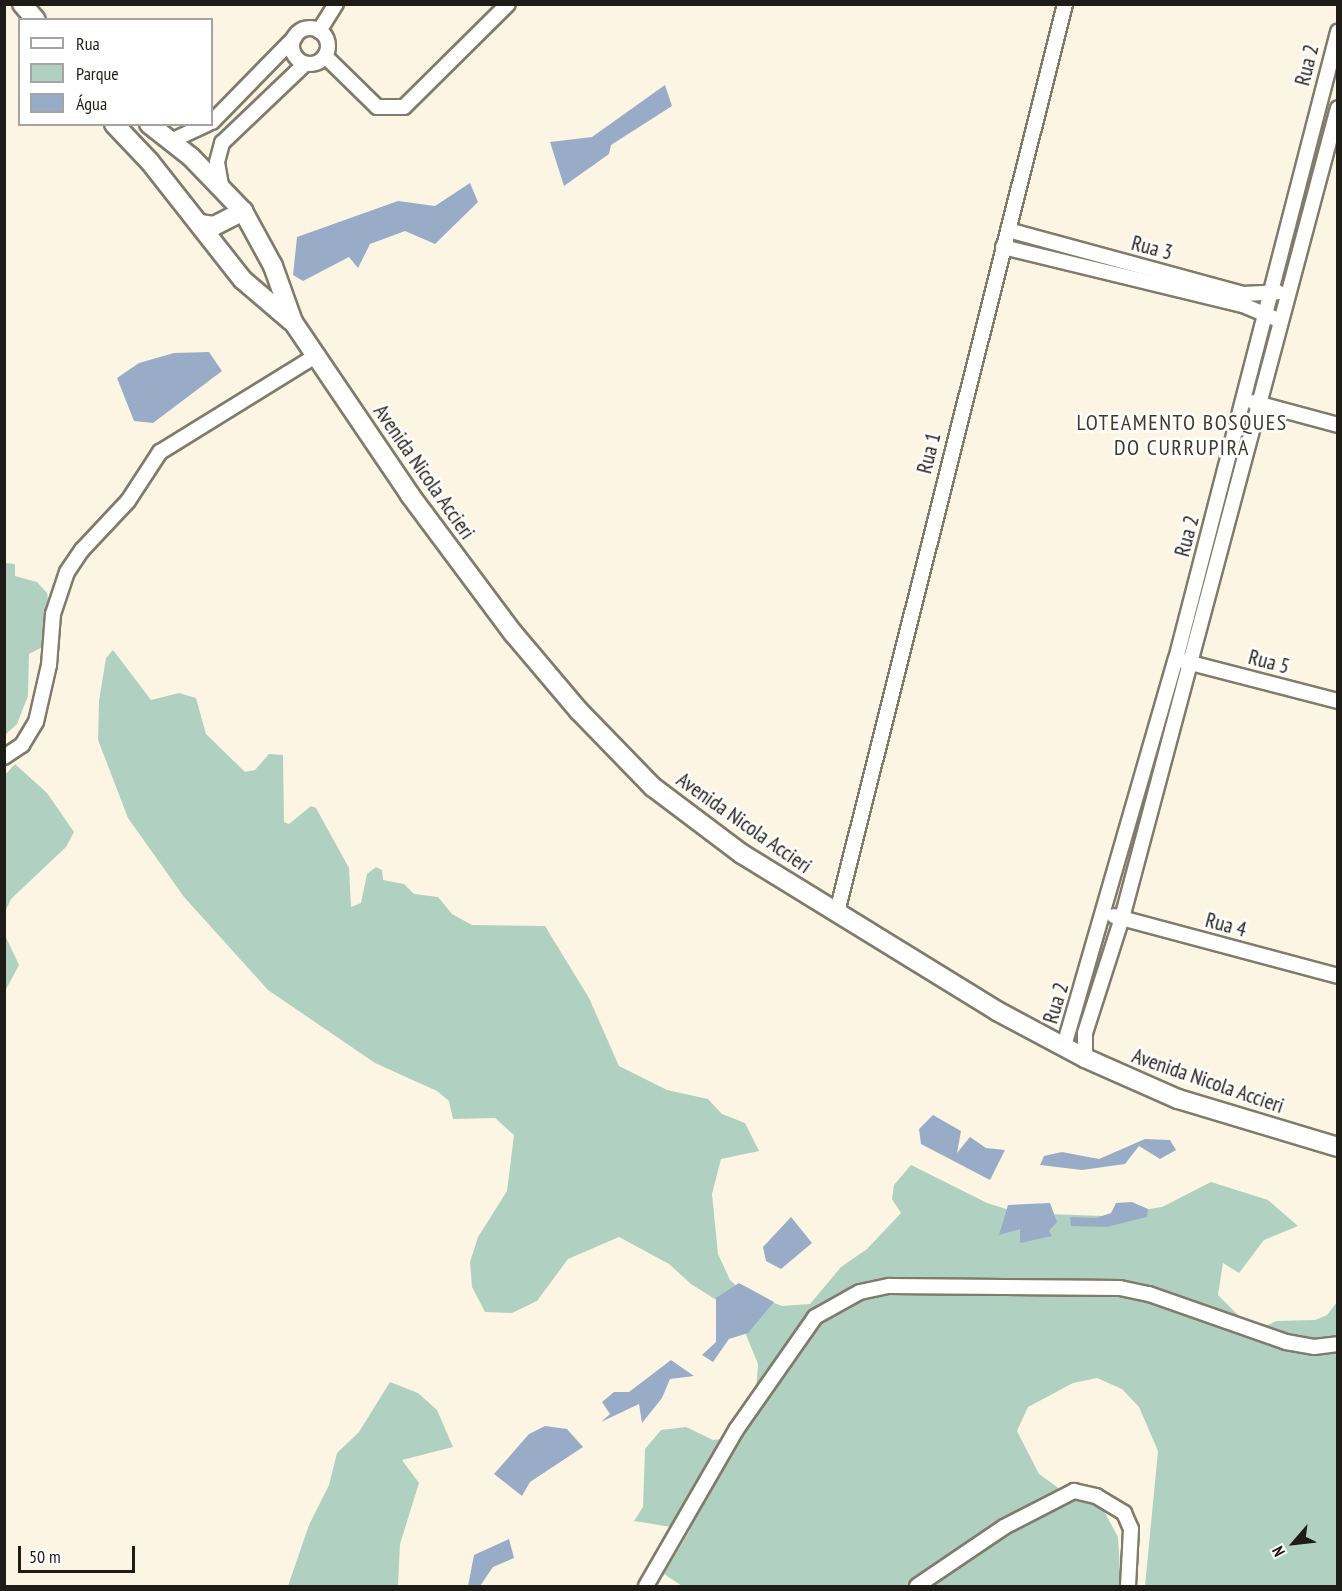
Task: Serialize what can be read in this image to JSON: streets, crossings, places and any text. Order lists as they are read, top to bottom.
{
  "streets": {
    "street": [
      "Rua 2",
      "Rua 3",
      "Rua 1",
      "Avenida Nicola Accieri",
      "Rua 5",
      "Rua 4"
    ]
  },
  "crossings": [
    ["Rua 2", "Rua 3"],
    ["Rua 2", "Avenida Nicola Accieri"],
    ["Rua 2", "Rua 5"],
    ["Rua 2", "Rua 4"],
    ["Rua 3", "Rua 1"],
    ["Rua 1", "Avenida Nicola Accieri"]
  ],
  "districts": ["LOTEAMENTO BOSQUES DO CURRUPIRA"],
  "legend": ["Rua", "Parque", "Água"],
  "scale_bar": "50 m",
  "north": "bottom left"
}
